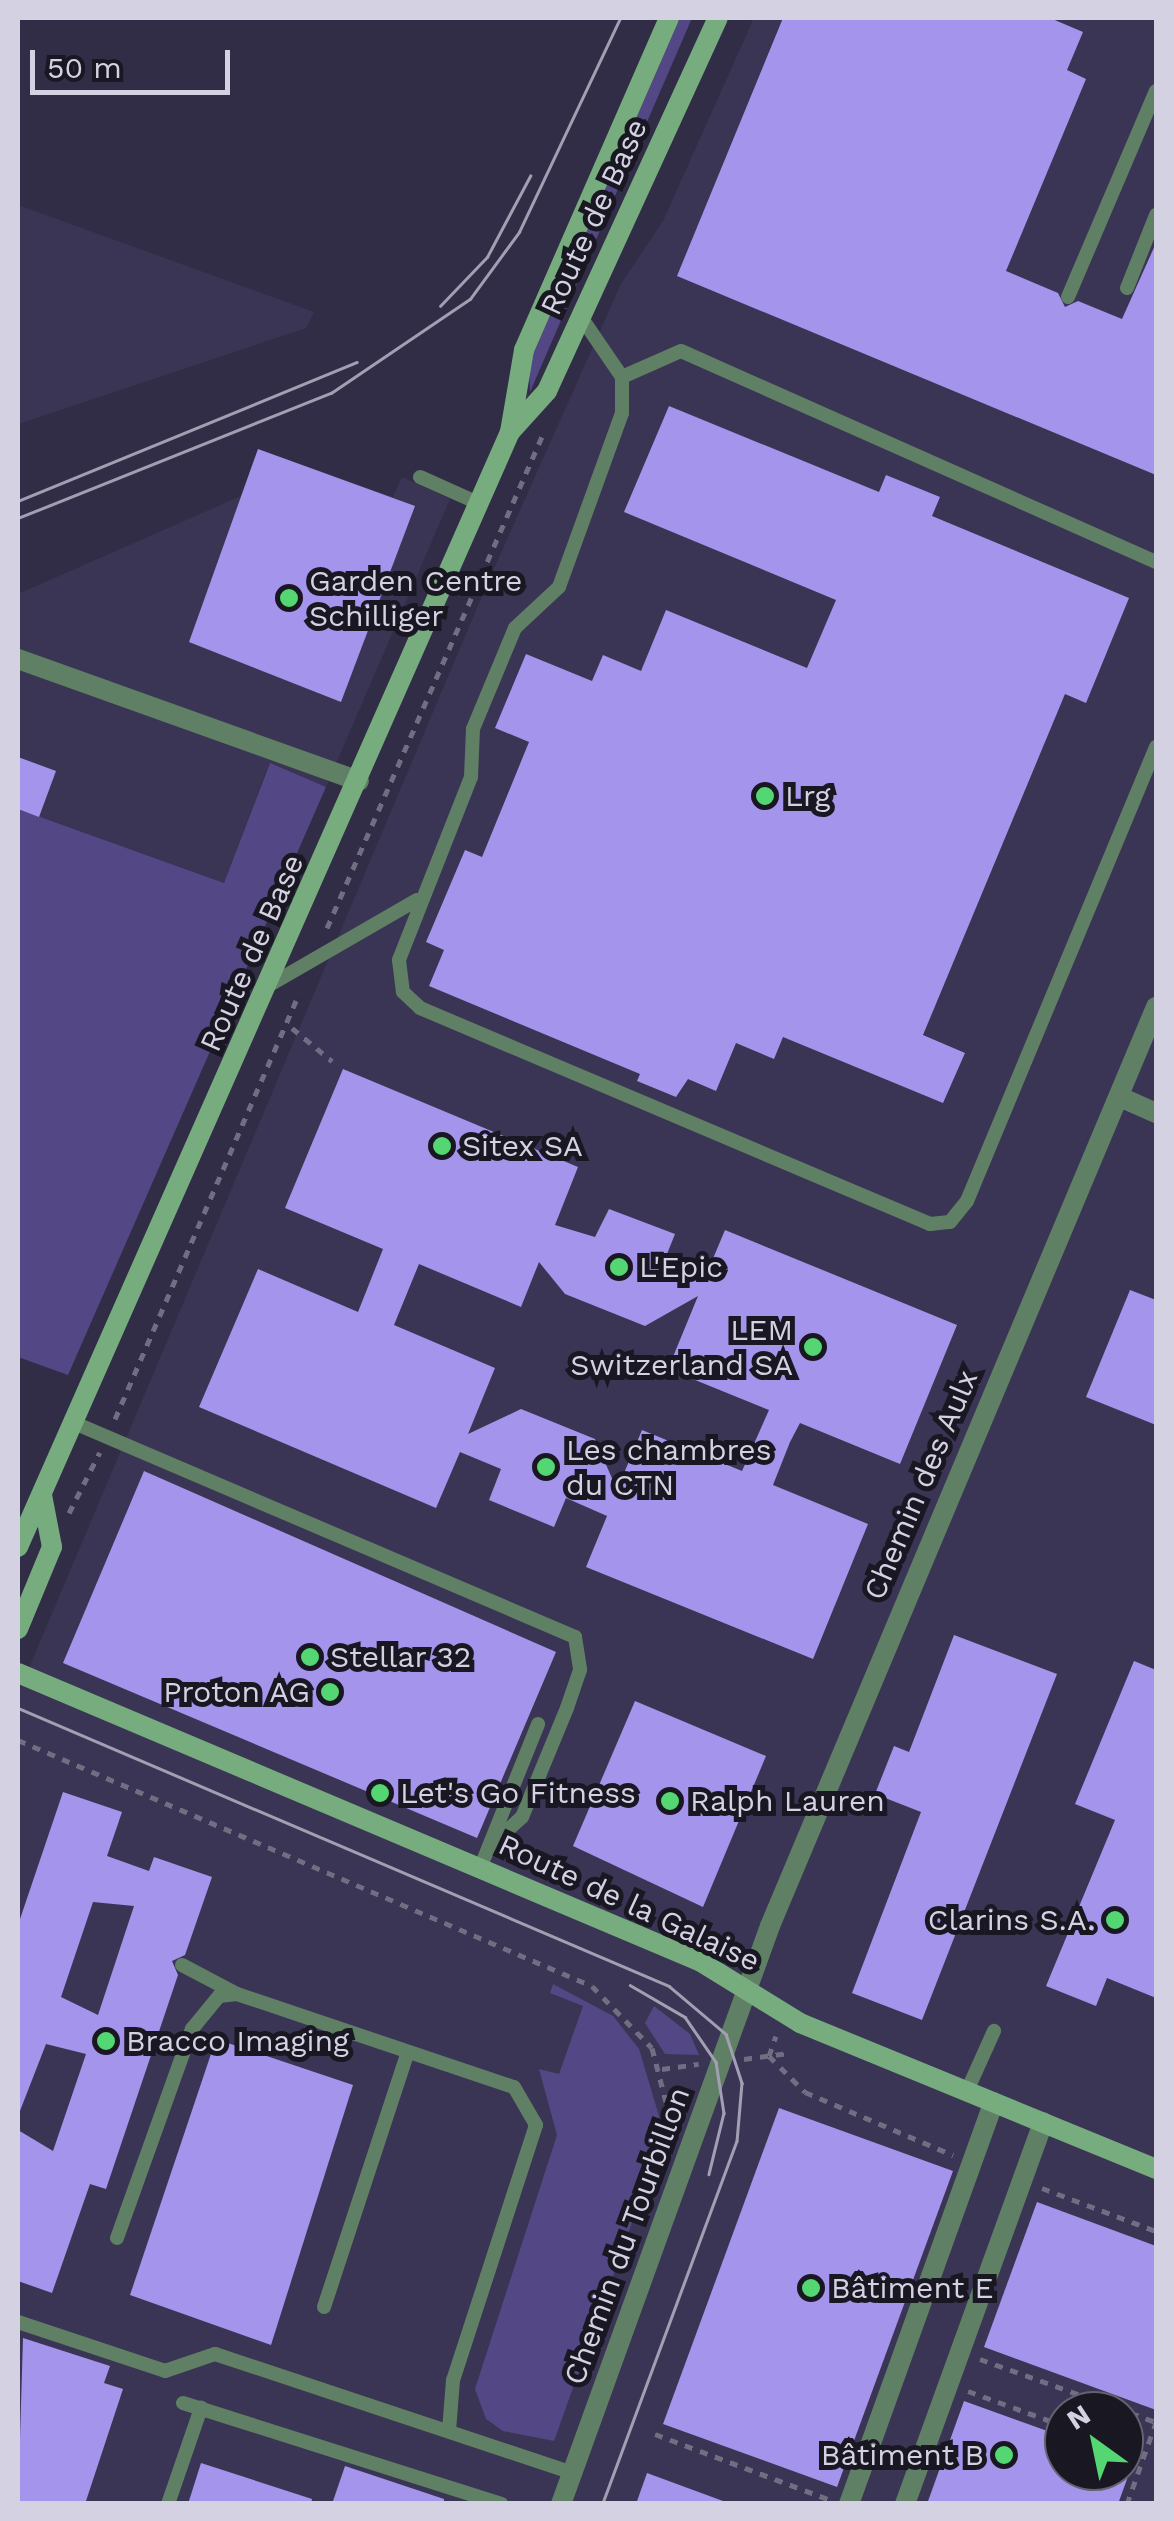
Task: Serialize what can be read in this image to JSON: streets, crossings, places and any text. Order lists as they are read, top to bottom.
{
  "streets": {
    "street": [
      "Route de Base",
      "Chemin des Aulx",
      "Route de la Galaise",
      "Chemin du Tourbillon"
    ]
  },
  "crossings": [
    ["Chemin des Aulx", "Route de la Galaise"],
    ["Chemin des Aulx", "Chemin du Tourbillon"],
    ["Route de la Galaise", "Chemin du Tourbillon"]
  ],
  "places": [
    "Garden Centre Schilliger",
    "Lrg",
    "Sitex SA",
    "L'Epic",
    "LEM Switzerland SA",
    "Les chambres du CTN",
    "Stellar 32",
    "Proton AG",
    "Let's Go Fitness",
    "Ralph Lauren",
    "Clarins S.A.",
    "Bracco Imaging",
    "Bâtiment E",
    "Bâtiment B"
  ],
  "scale_bar": "50 m",
  "north": "top left"
}
